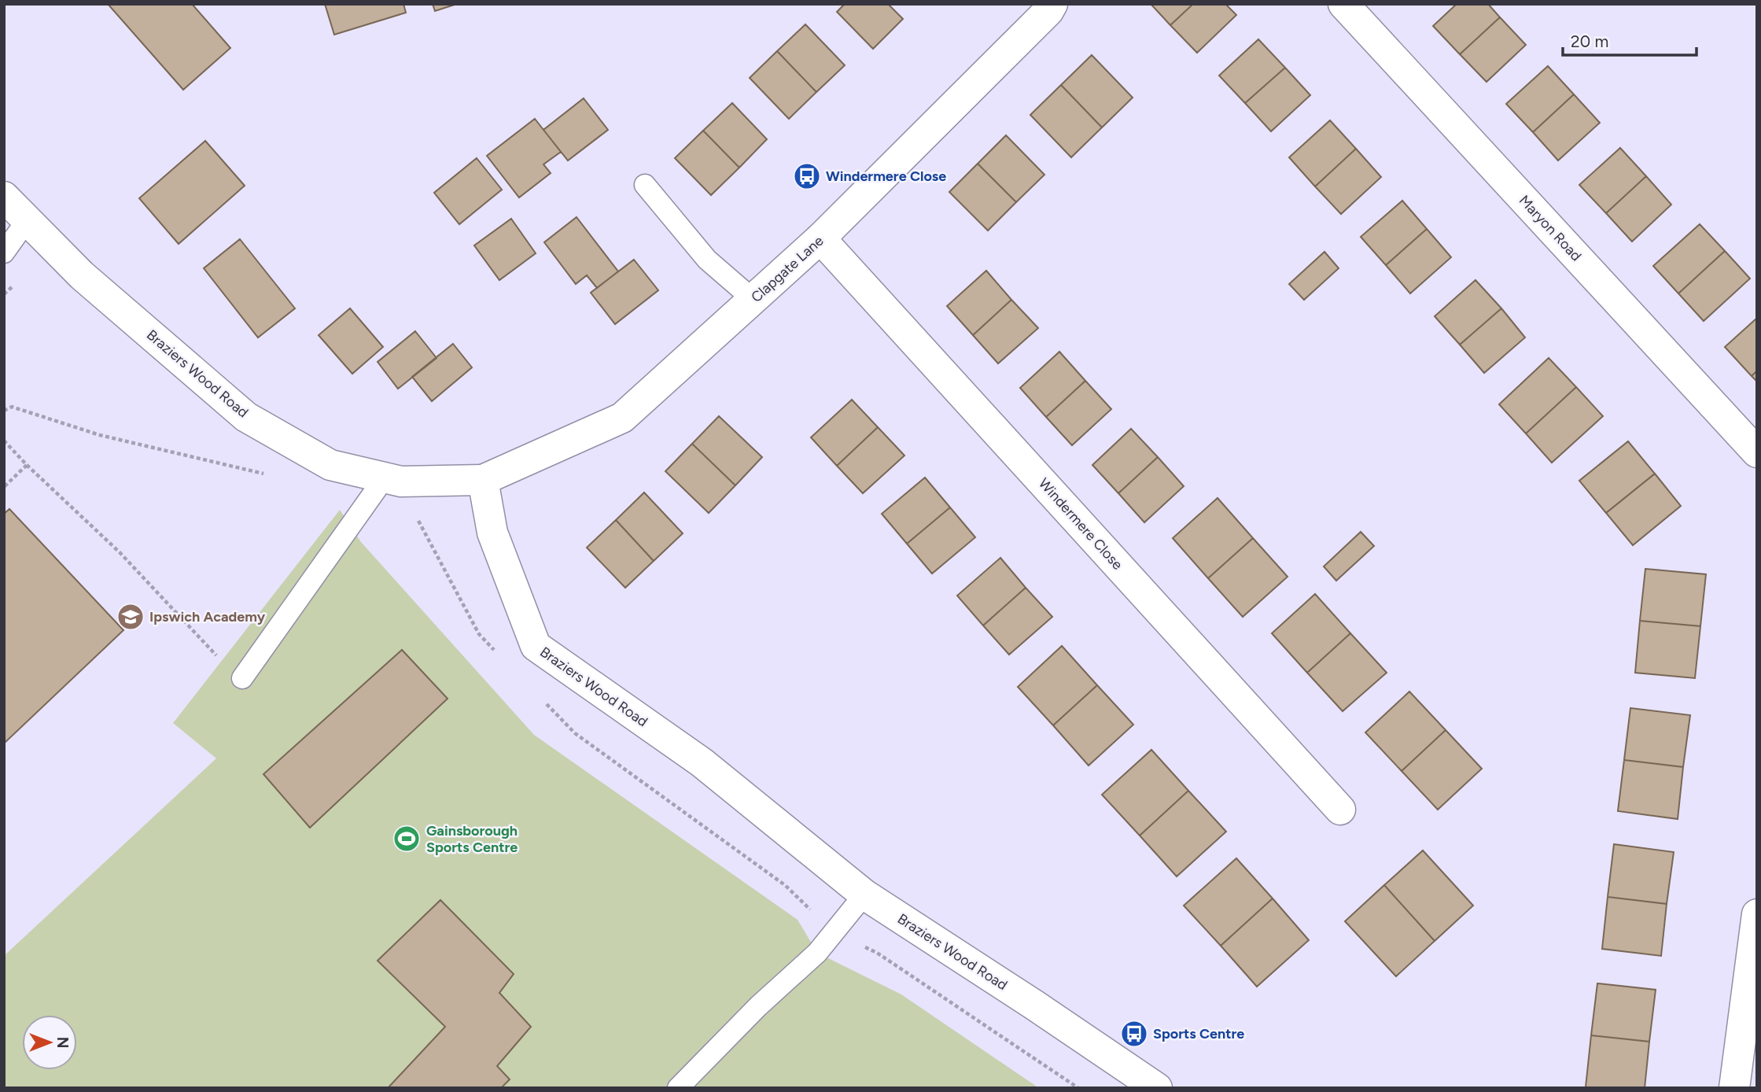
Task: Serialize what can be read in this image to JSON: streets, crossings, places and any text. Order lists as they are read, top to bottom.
{
  "streets": {
    "street": [
      "Maryon Road",
      "Clapgate Lane",
      "Braziers Wood Road",
      "Windermere Close"
    ]
  },
  "crossings": [
    ["Clapgate Lane", "Braziers Wood Road"],
    ["Clapgate Lane", "Windermere Close"]
  ],
  "places": {
    "bus stop": ["Windermere Close", "Sports Centre"],
    "school or university": ["Ipswich Academy"],
    "sports": ["Gainsborough Sports Centre"]
  },
  "scale_bar": "20 m",
  "north": "right"
}
